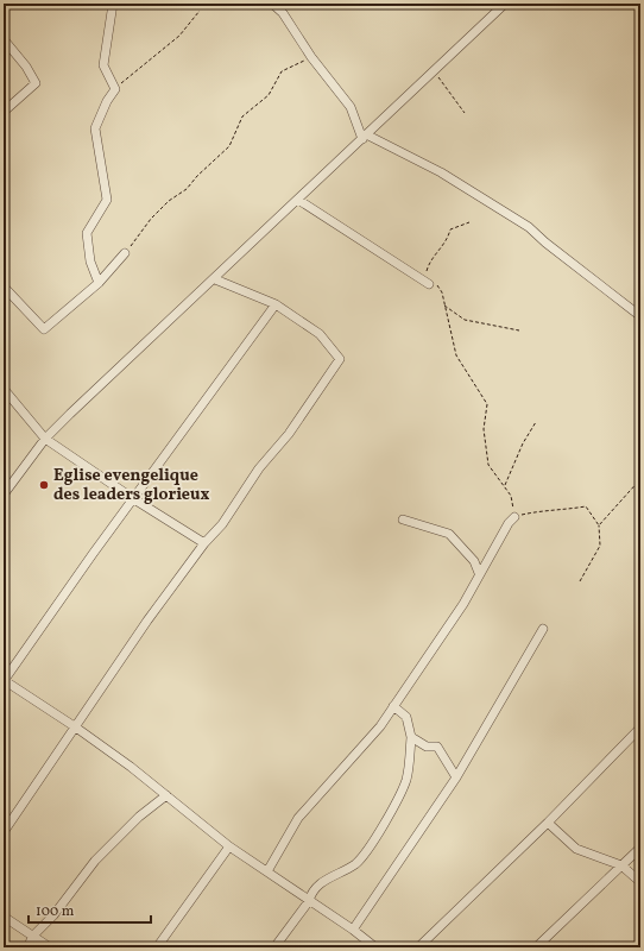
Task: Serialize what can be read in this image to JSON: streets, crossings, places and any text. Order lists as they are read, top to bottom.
{
  "places": ["Eglise evengelique des leaders glorieux"],
  "scale_bar": "100 m"
}
